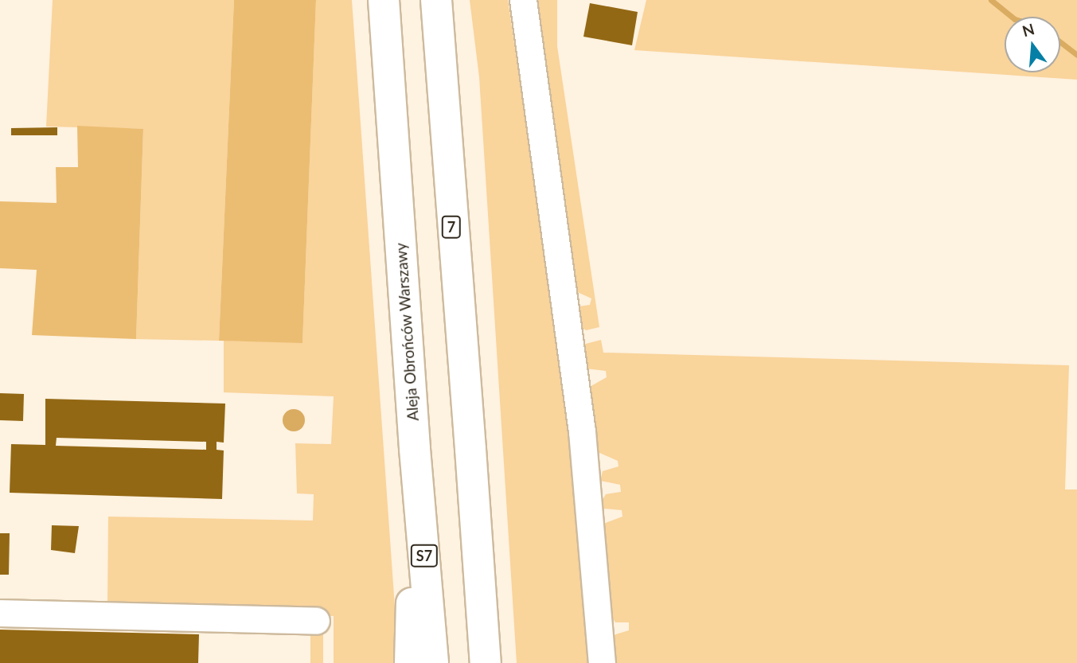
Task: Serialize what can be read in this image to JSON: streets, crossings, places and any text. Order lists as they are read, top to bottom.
{
  "streets": {
    "main road": ["7", "Aleja Obrońców Warszawy", "S7"]
  },
  "north": "top"
}
